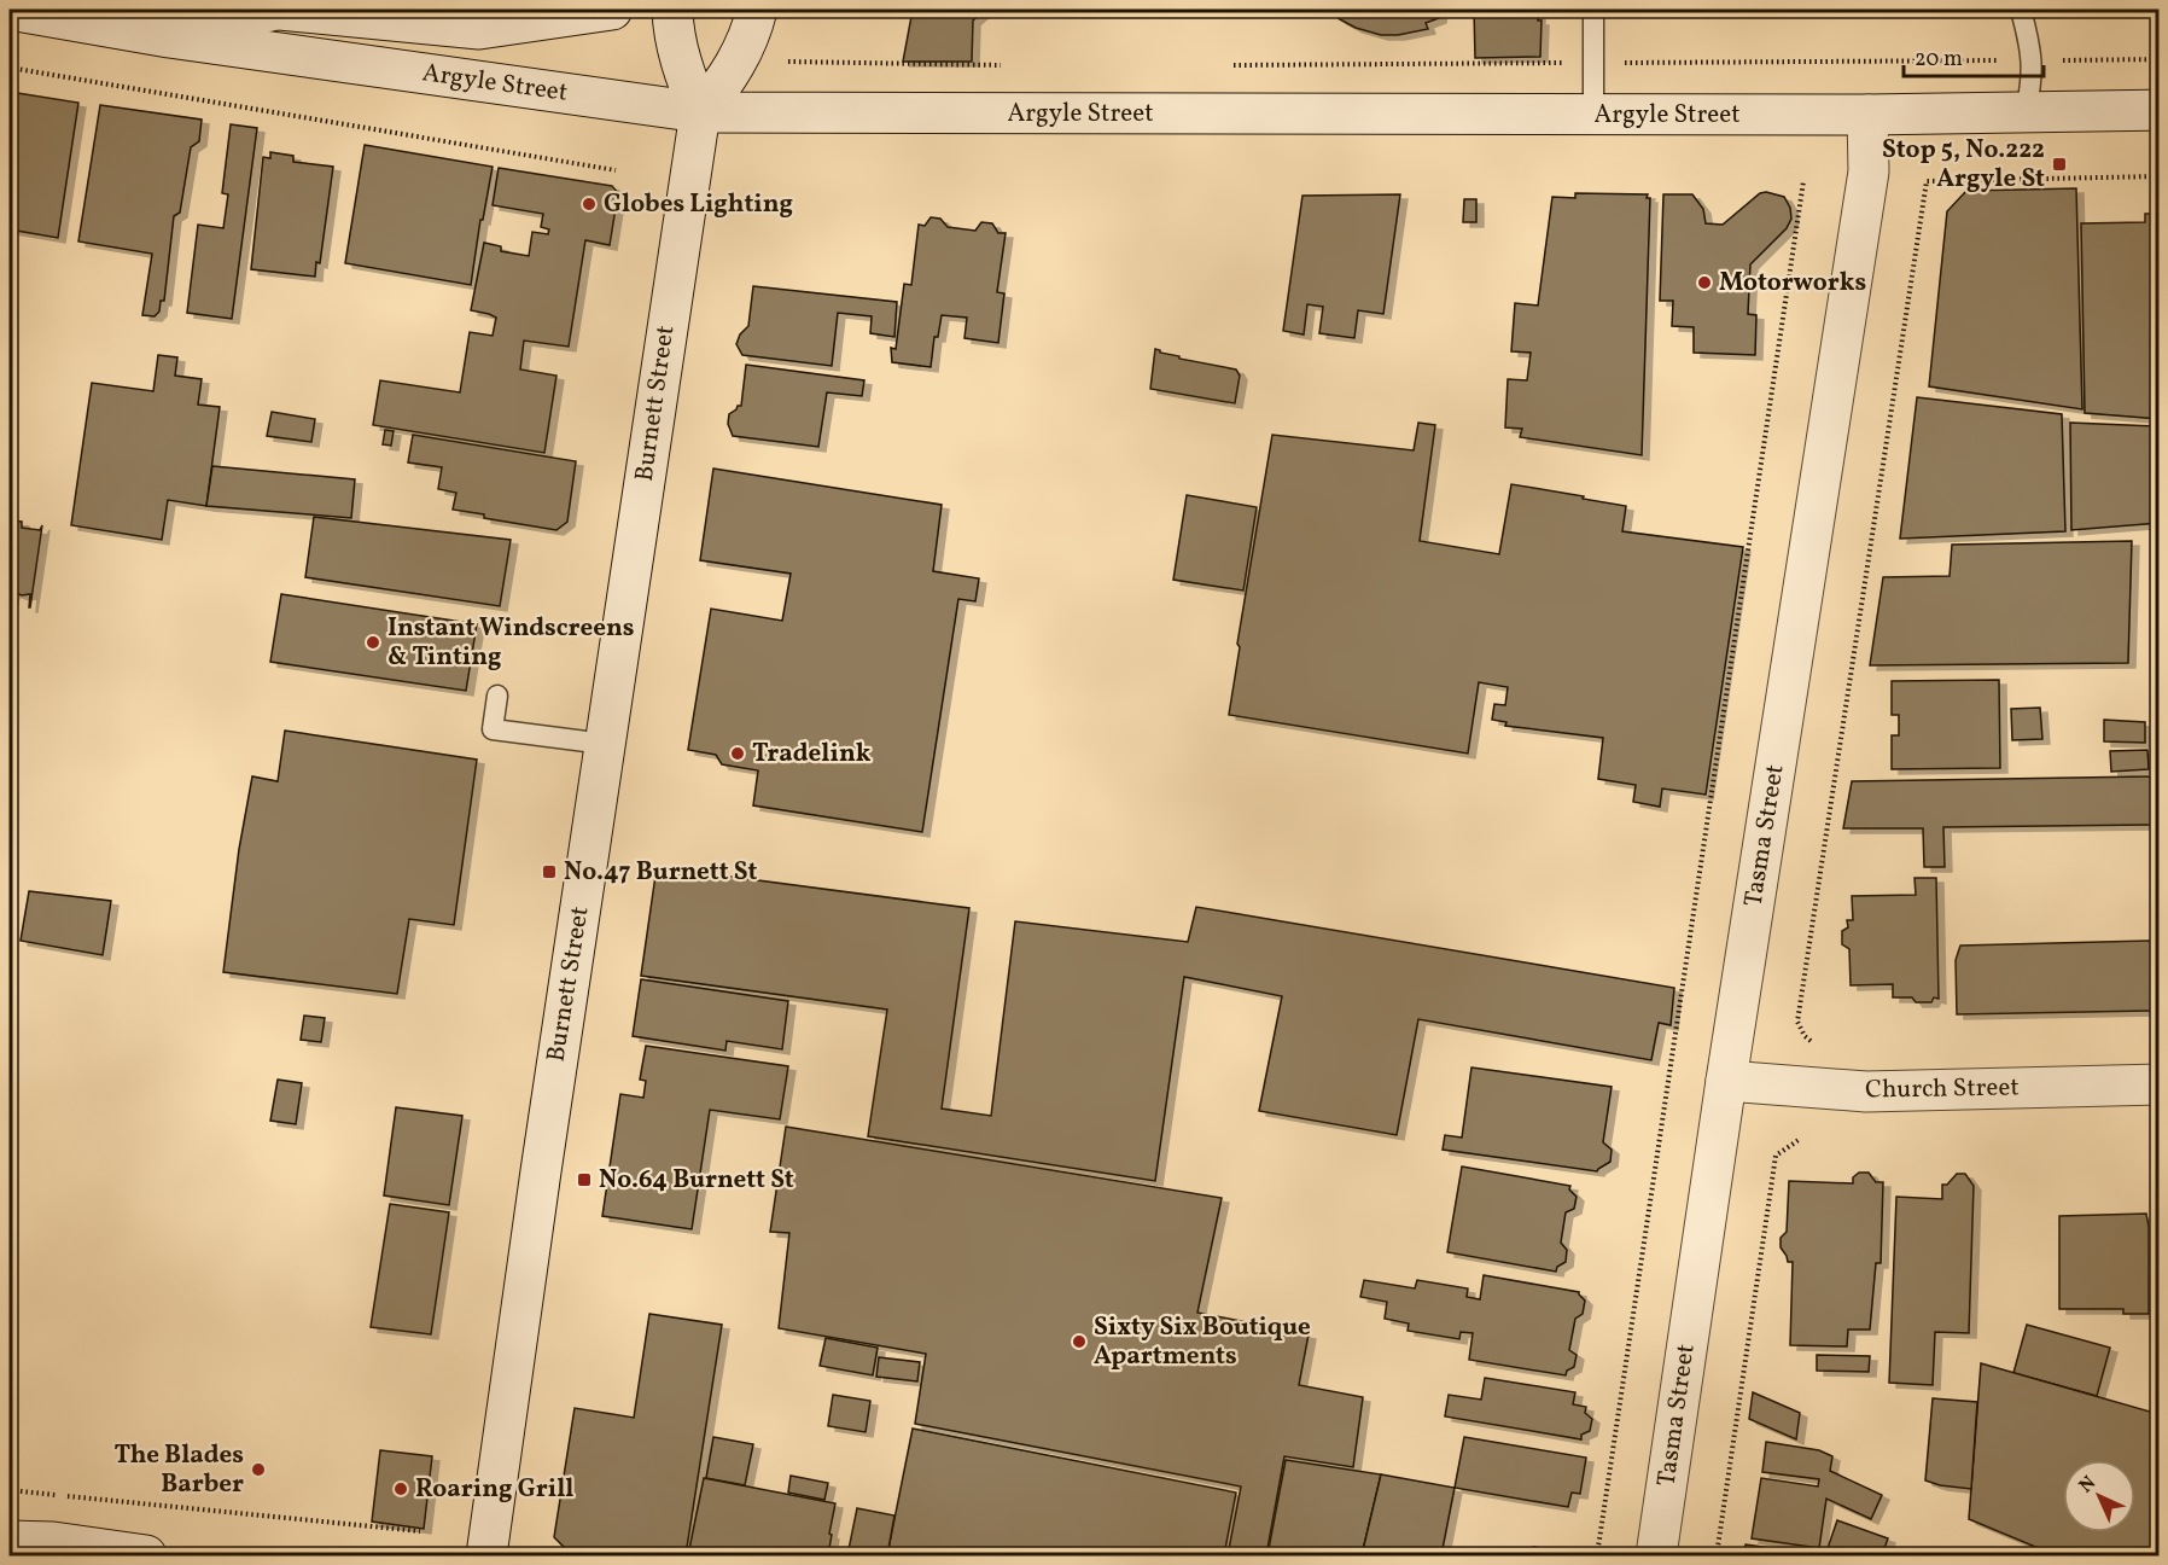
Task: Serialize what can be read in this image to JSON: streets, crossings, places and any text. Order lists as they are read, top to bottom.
{
  "streets": {
    "main road": [
      "Argyle Street",
      "Burnett Street",
      "Tasma Street",
      "Church Street"
    ]
  },
  "crossings": [
    ["Argyle Street", "Burnett Street"],
    ["Argyle Street", "Tasma Street"],
    ["Tasma Street", "Church Street"]
  ],
  "places": {
    "transit": ["Stop 5, No.222 Argyle St", "No.47 Burnett St", "No.64 Burnett St"],
    "other": [
      "Globes Lighting",
      "Motorworks",
      "Instant Windscreens & Tinting",
      "Tradelink",
      "Sixty Six Boutique Apartments",
      "The Blades Barber",
      "Roaring Grill"
    ]
  },
  "scale_bar": "20 m",
  "north": "top left"
}
